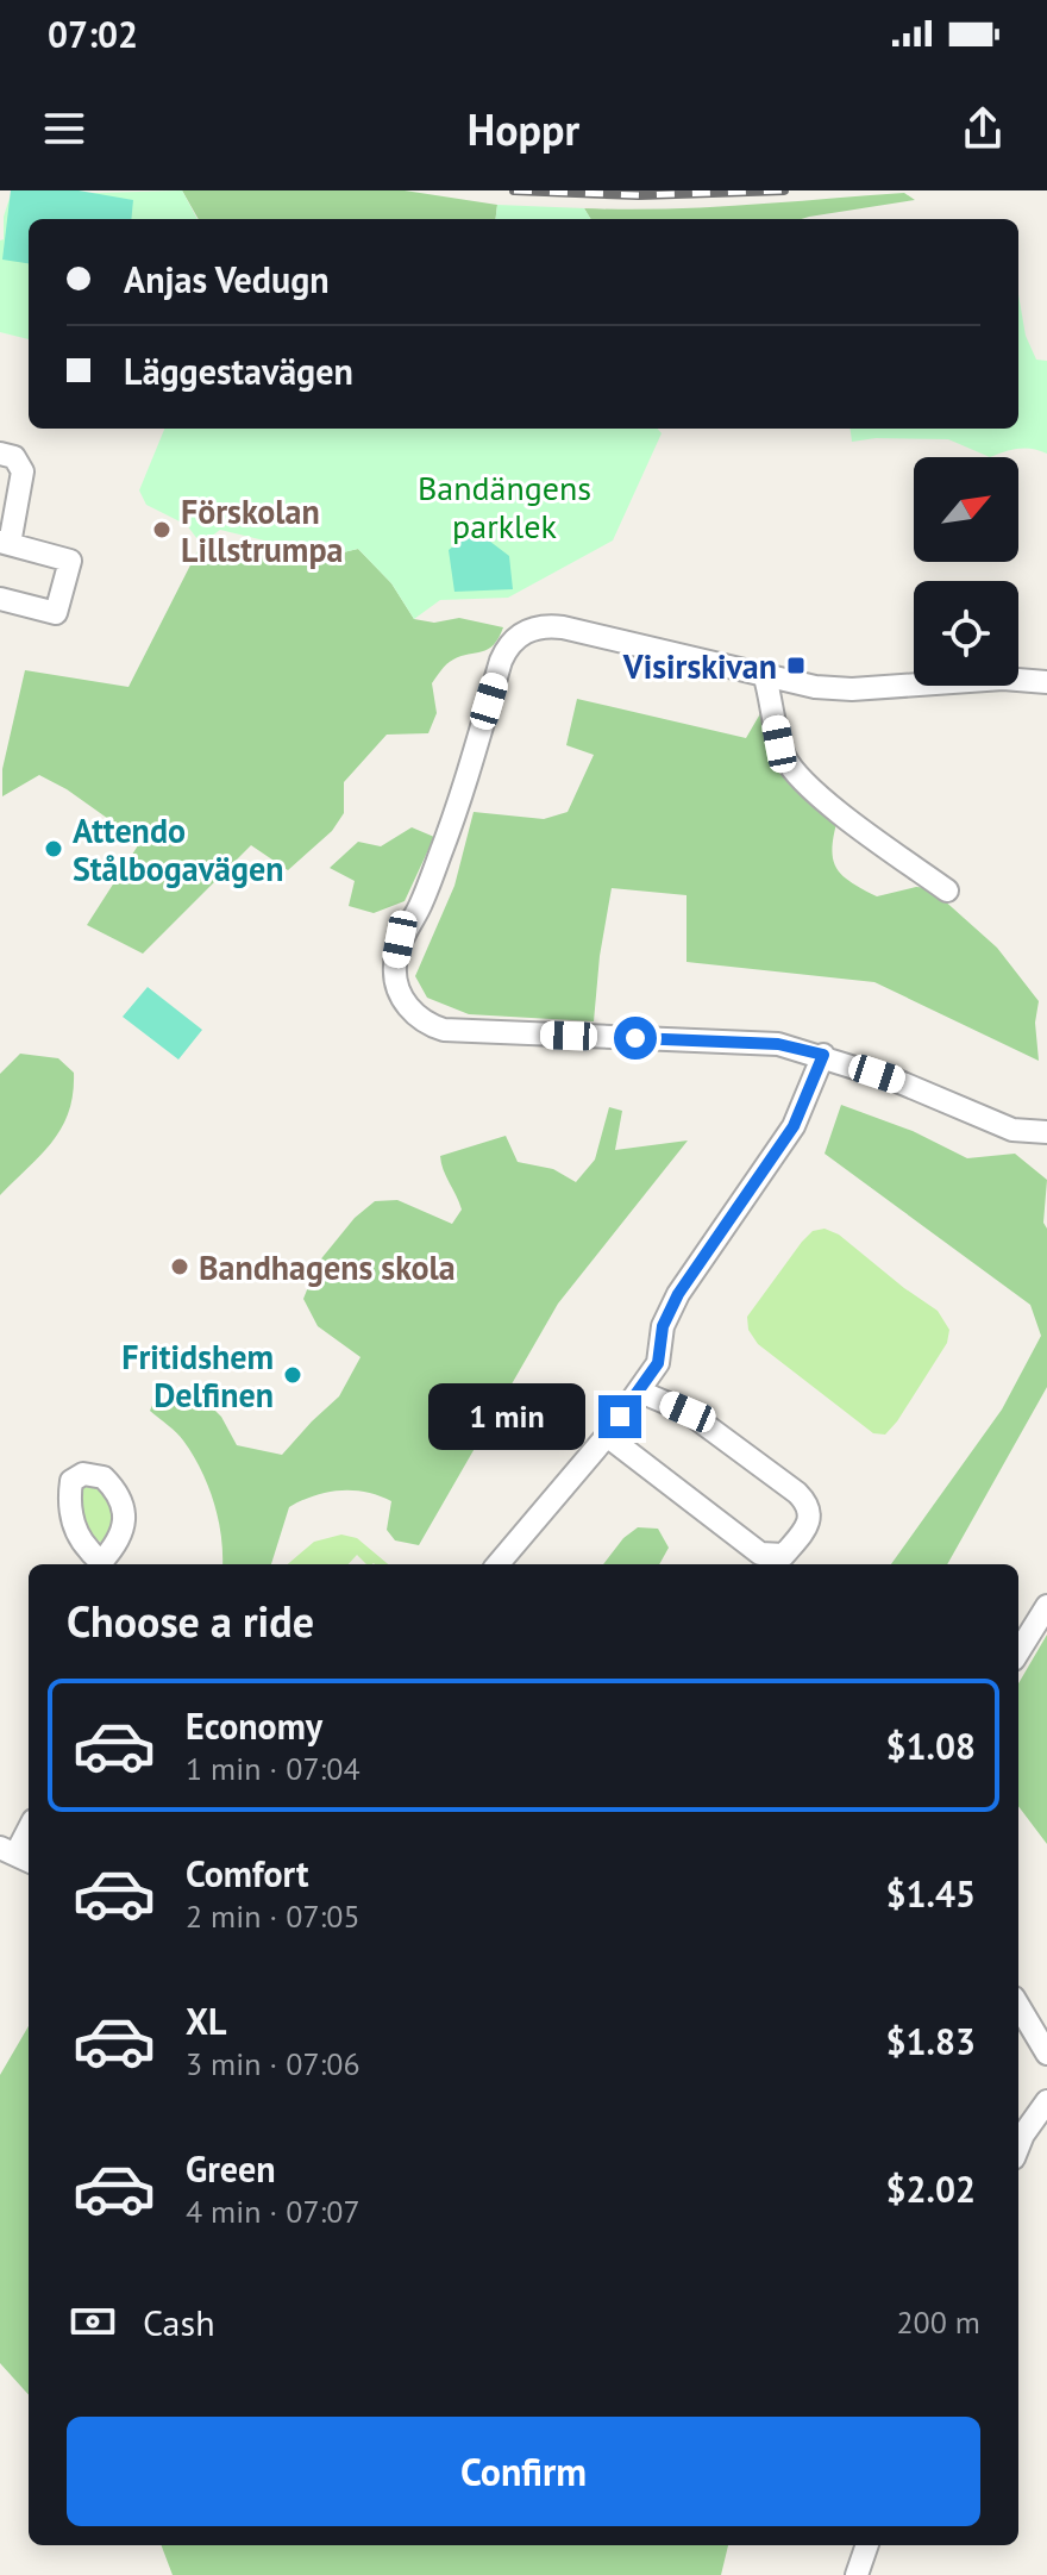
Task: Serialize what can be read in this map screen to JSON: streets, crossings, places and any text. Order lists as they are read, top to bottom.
{
  "parks": ["Bandängens parklek"],
  "places": {
    "other": [
      "Förskolan Lillstrumpa",
      "Attendo Stålbogavägen",
      "Bandhagens skola",
      "Fritidshem Delfinen"
    ],
    "transit": ["Visirskivan"]
  },
  "north": "top right",
  "page": {
    "status": "07:02",
    "header": "Hoppr",
    "banner": ["Anjas Vedugn", "Läggestavägen"],
    "bubble": "1 min",
    "heading": "Choose a ride",
    "list": [
      {
        "name": "Economy",
        "note": "1 min · 07:04",
        "value": "$1.08"
      },
      {
        "name": "Comfort",
        "note": "2 min · 07:05",
        "value": "$1.45"
      },
      {
        "name": "XL",
        "note": "3 min · 07:06",
        "value": "$1.83"
      },
      {
        "name": "Green",
        "note": "4 min · 07:07",
        "value": "$2.02"
      }
    ],
    "pay": ["Cash", "200 m"],
    "buttons": "Confirm"
  }
}
